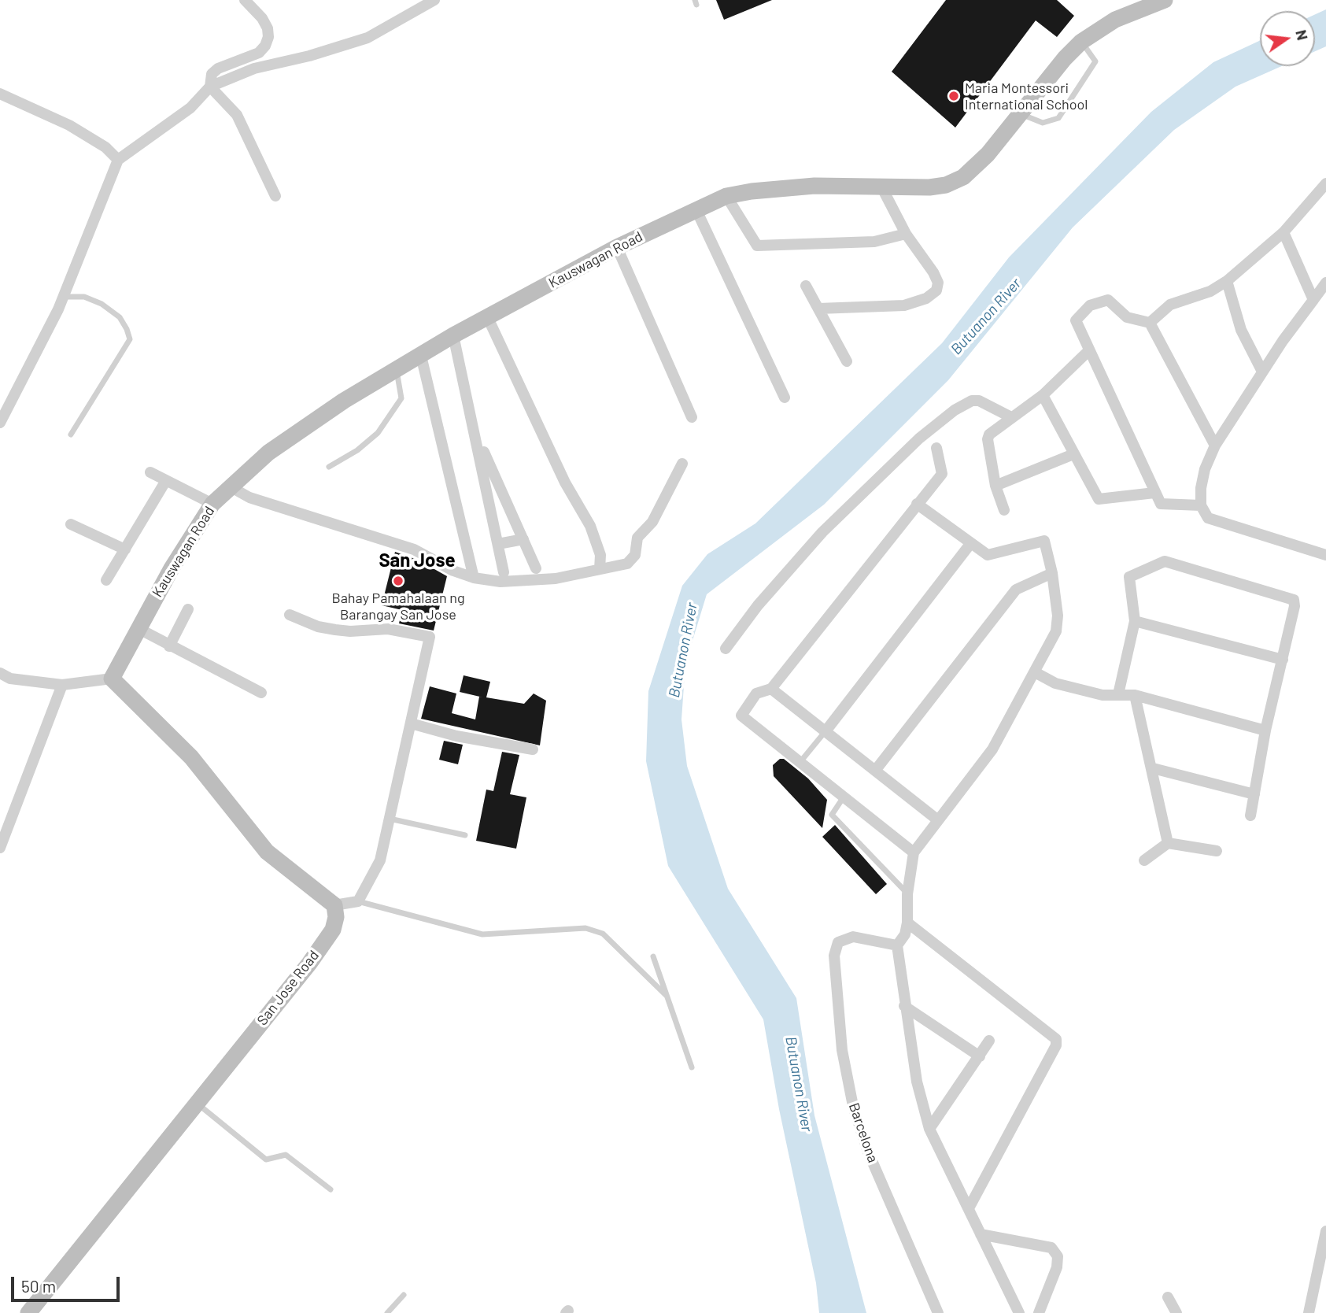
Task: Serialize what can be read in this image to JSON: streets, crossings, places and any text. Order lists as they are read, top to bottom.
{
  "streets": {
    "street": ["Kauswagan Road", "San Jose Road", "Barcelona"]
  },
  "districts": ["San Jose"],
  "water": ["Butuanon River"],
  "places": ["Maria Montessori International School", "Bahay Pamahalaan ng Barangay San Jose"],
  "scale_bar": "50 m",
  "north": "right"
}
